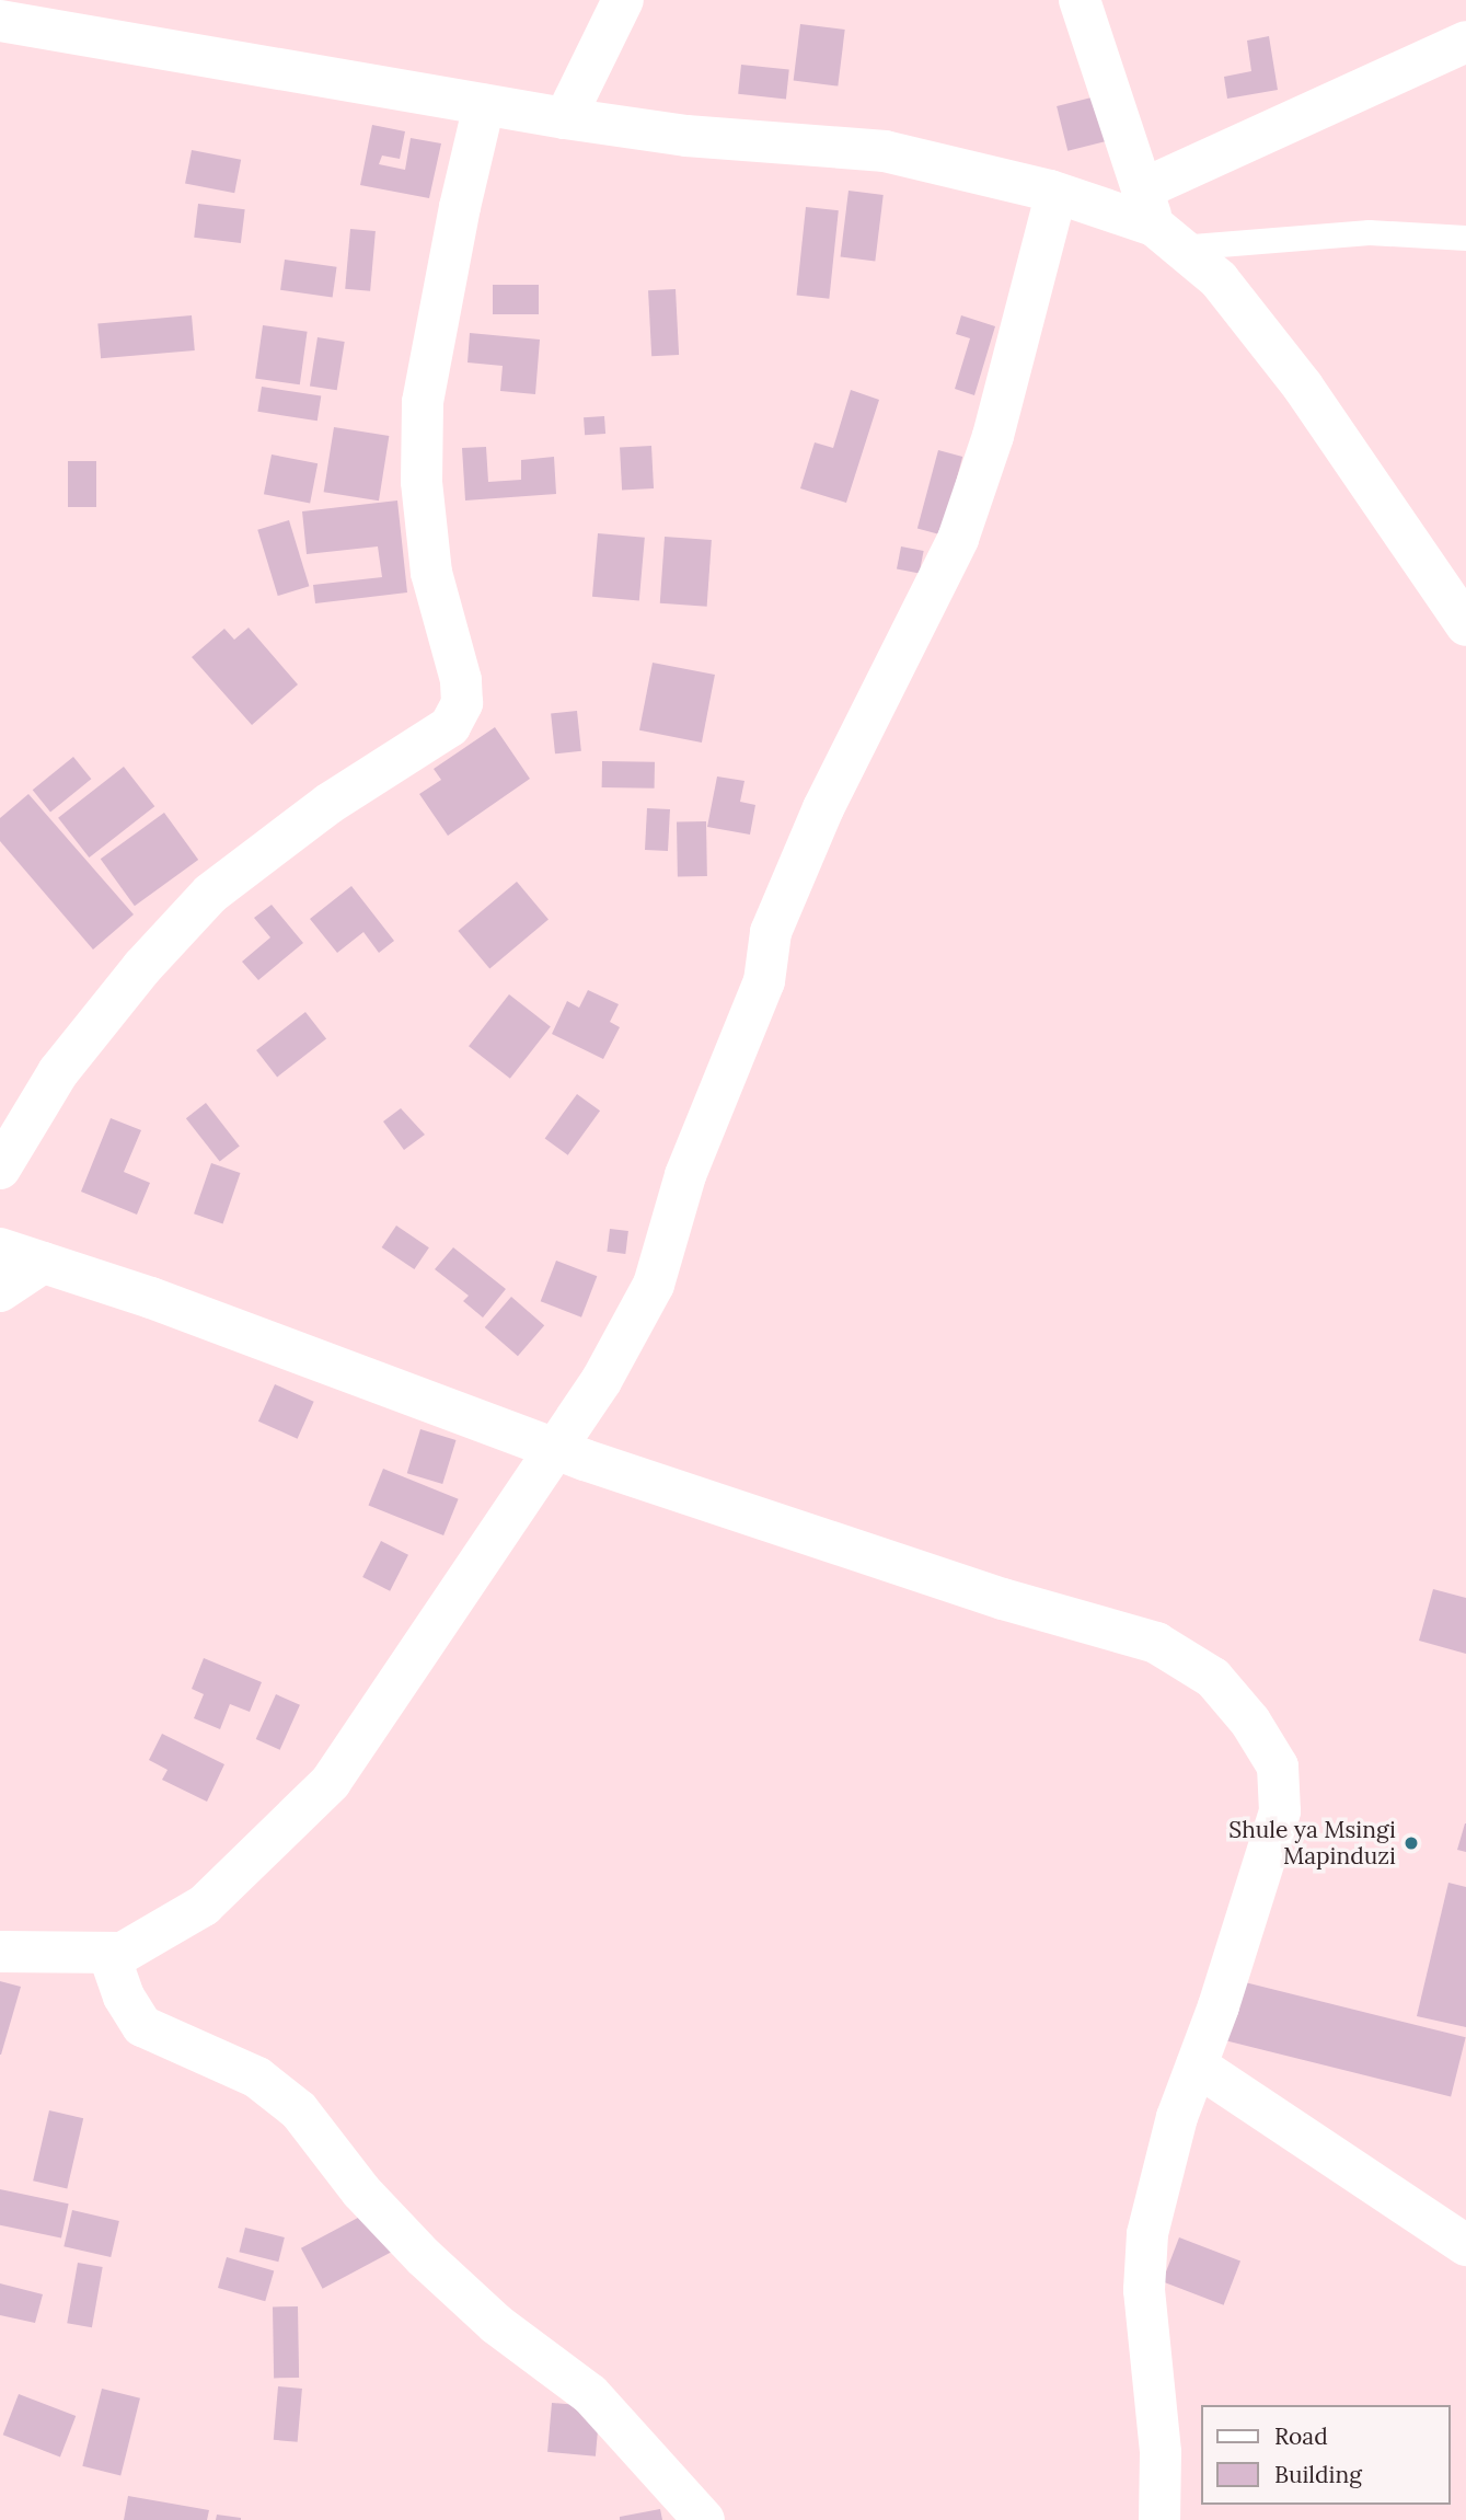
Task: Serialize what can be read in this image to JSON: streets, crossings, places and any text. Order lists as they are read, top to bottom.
{
  "places": ["Shule ya Msingi Mapinduzi"],
  "legend": ["Road", "Building"]
}
